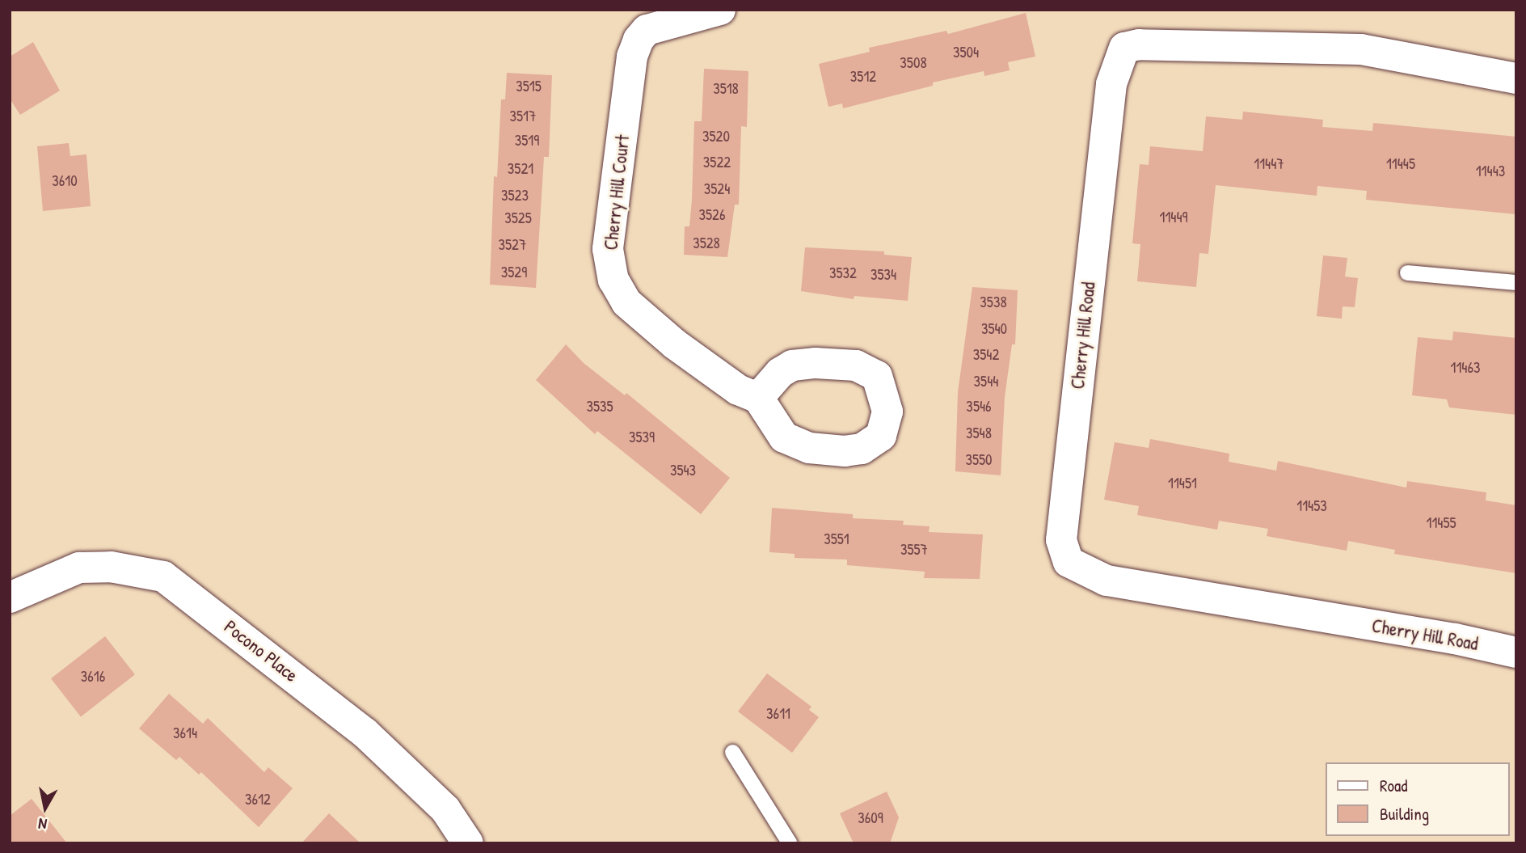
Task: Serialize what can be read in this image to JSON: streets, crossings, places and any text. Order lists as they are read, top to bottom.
{
  "streets": {
    "street": ["Cherry Hill Court", "Cherry Hill Road", "Pocono Place"]
  },
  "house_numbers": [
    "3504",
    "3508",
    "3512",
    "3515",
    "3518",
    "3517",
    "3520",
    "3519",
    "3522",
    "11447",
    "11445",
    "3521",
    "11443",
    "3610",
    "3524",
    "3523",
    "3526",
    "11449",
    "3525",
    "3528",
    "3527",
    "3529",
    "3532",
    "3534",
    "3538",
    "3540",
    "3542",
    "11463",
    "3544",
    "3535",
    "3546",
    "3548",
    "3539",
    "3550",
    "3543",
    "11451",
    "11453",
    "11455",
    "3551",
    "3557",
    "3616",
    "3611",
    "3614",
    "3612",
    "3609"
  ],
  "legend": ["Road", "Building"],
  "north": "bottom"
}
